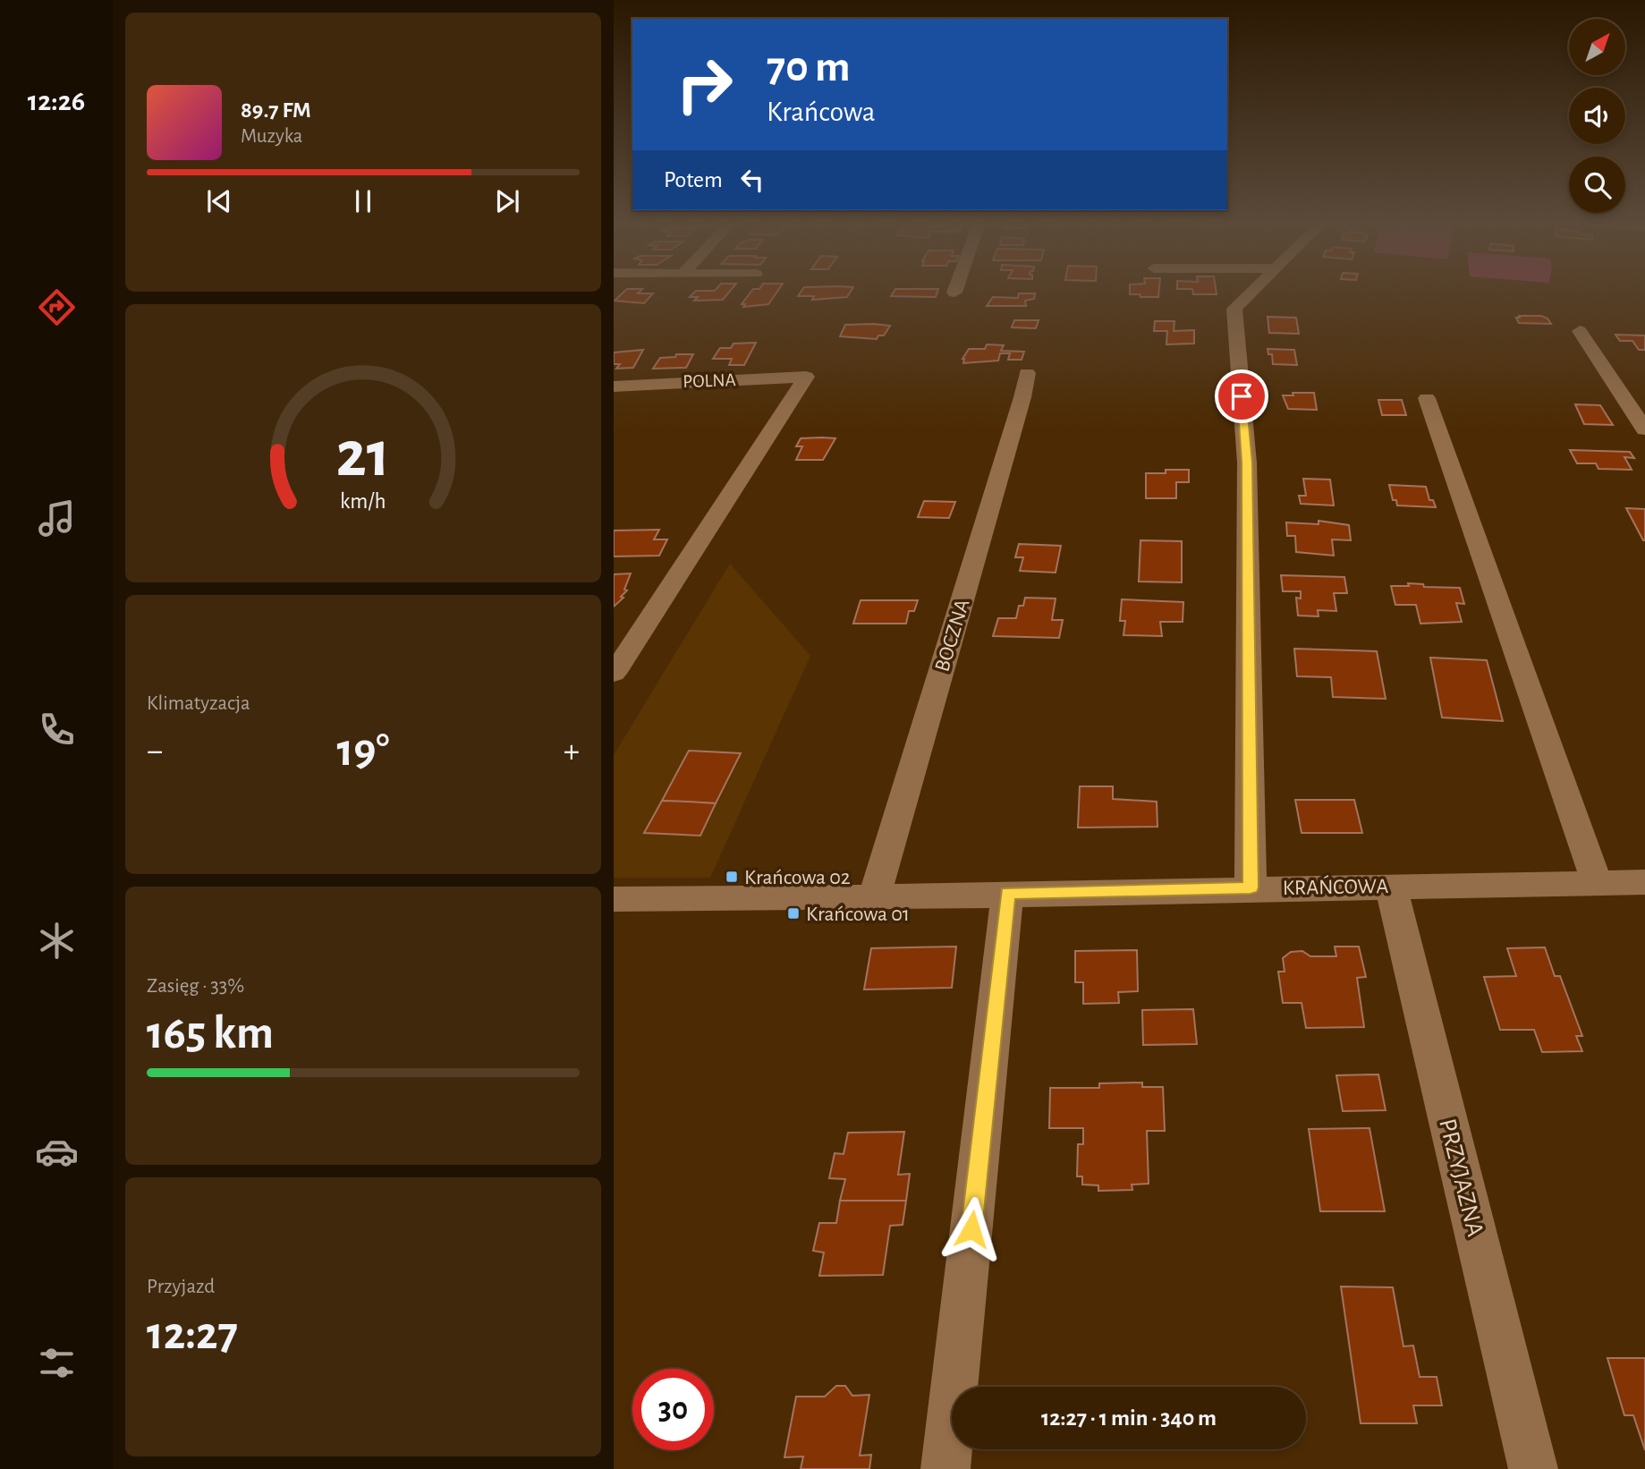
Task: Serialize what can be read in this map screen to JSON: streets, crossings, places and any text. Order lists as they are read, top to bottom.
{
  "streets": {
    "street": [
      "POLNA",
      "BOCZNA",
      "KRAŃCOWA",
      "PRZYJAZNA"
    ]
  },
  "crossings": [
    ["BOCZNA", "KRAŃCOWA"],
    ["KRAŃCOWA", "PRZYJAZNA"]
  ],
  "places": {
    "transit": ["Krańcowa 02", "Krańcowa 01"]
  },
  "north": "top right",
  "page": {
    "tabs": "12:26",
    "turn": ["70 m", "Krańcowa"],
    "song": ["89.7 FM", "Muzyka"],
    "then": "Potem",
    "tile": [
      "Klimatyzacja",
      ["Zasięg · 33%", "165 km"],
      ["Przyjazd", "12:27"]
    ],
    "heat": ["−", "19°", "+"],
    "limit": "30",
    "trip": "12:27 · 1 min · 340 m",
    "gauge": ["21", "km/h"]
  }
}
